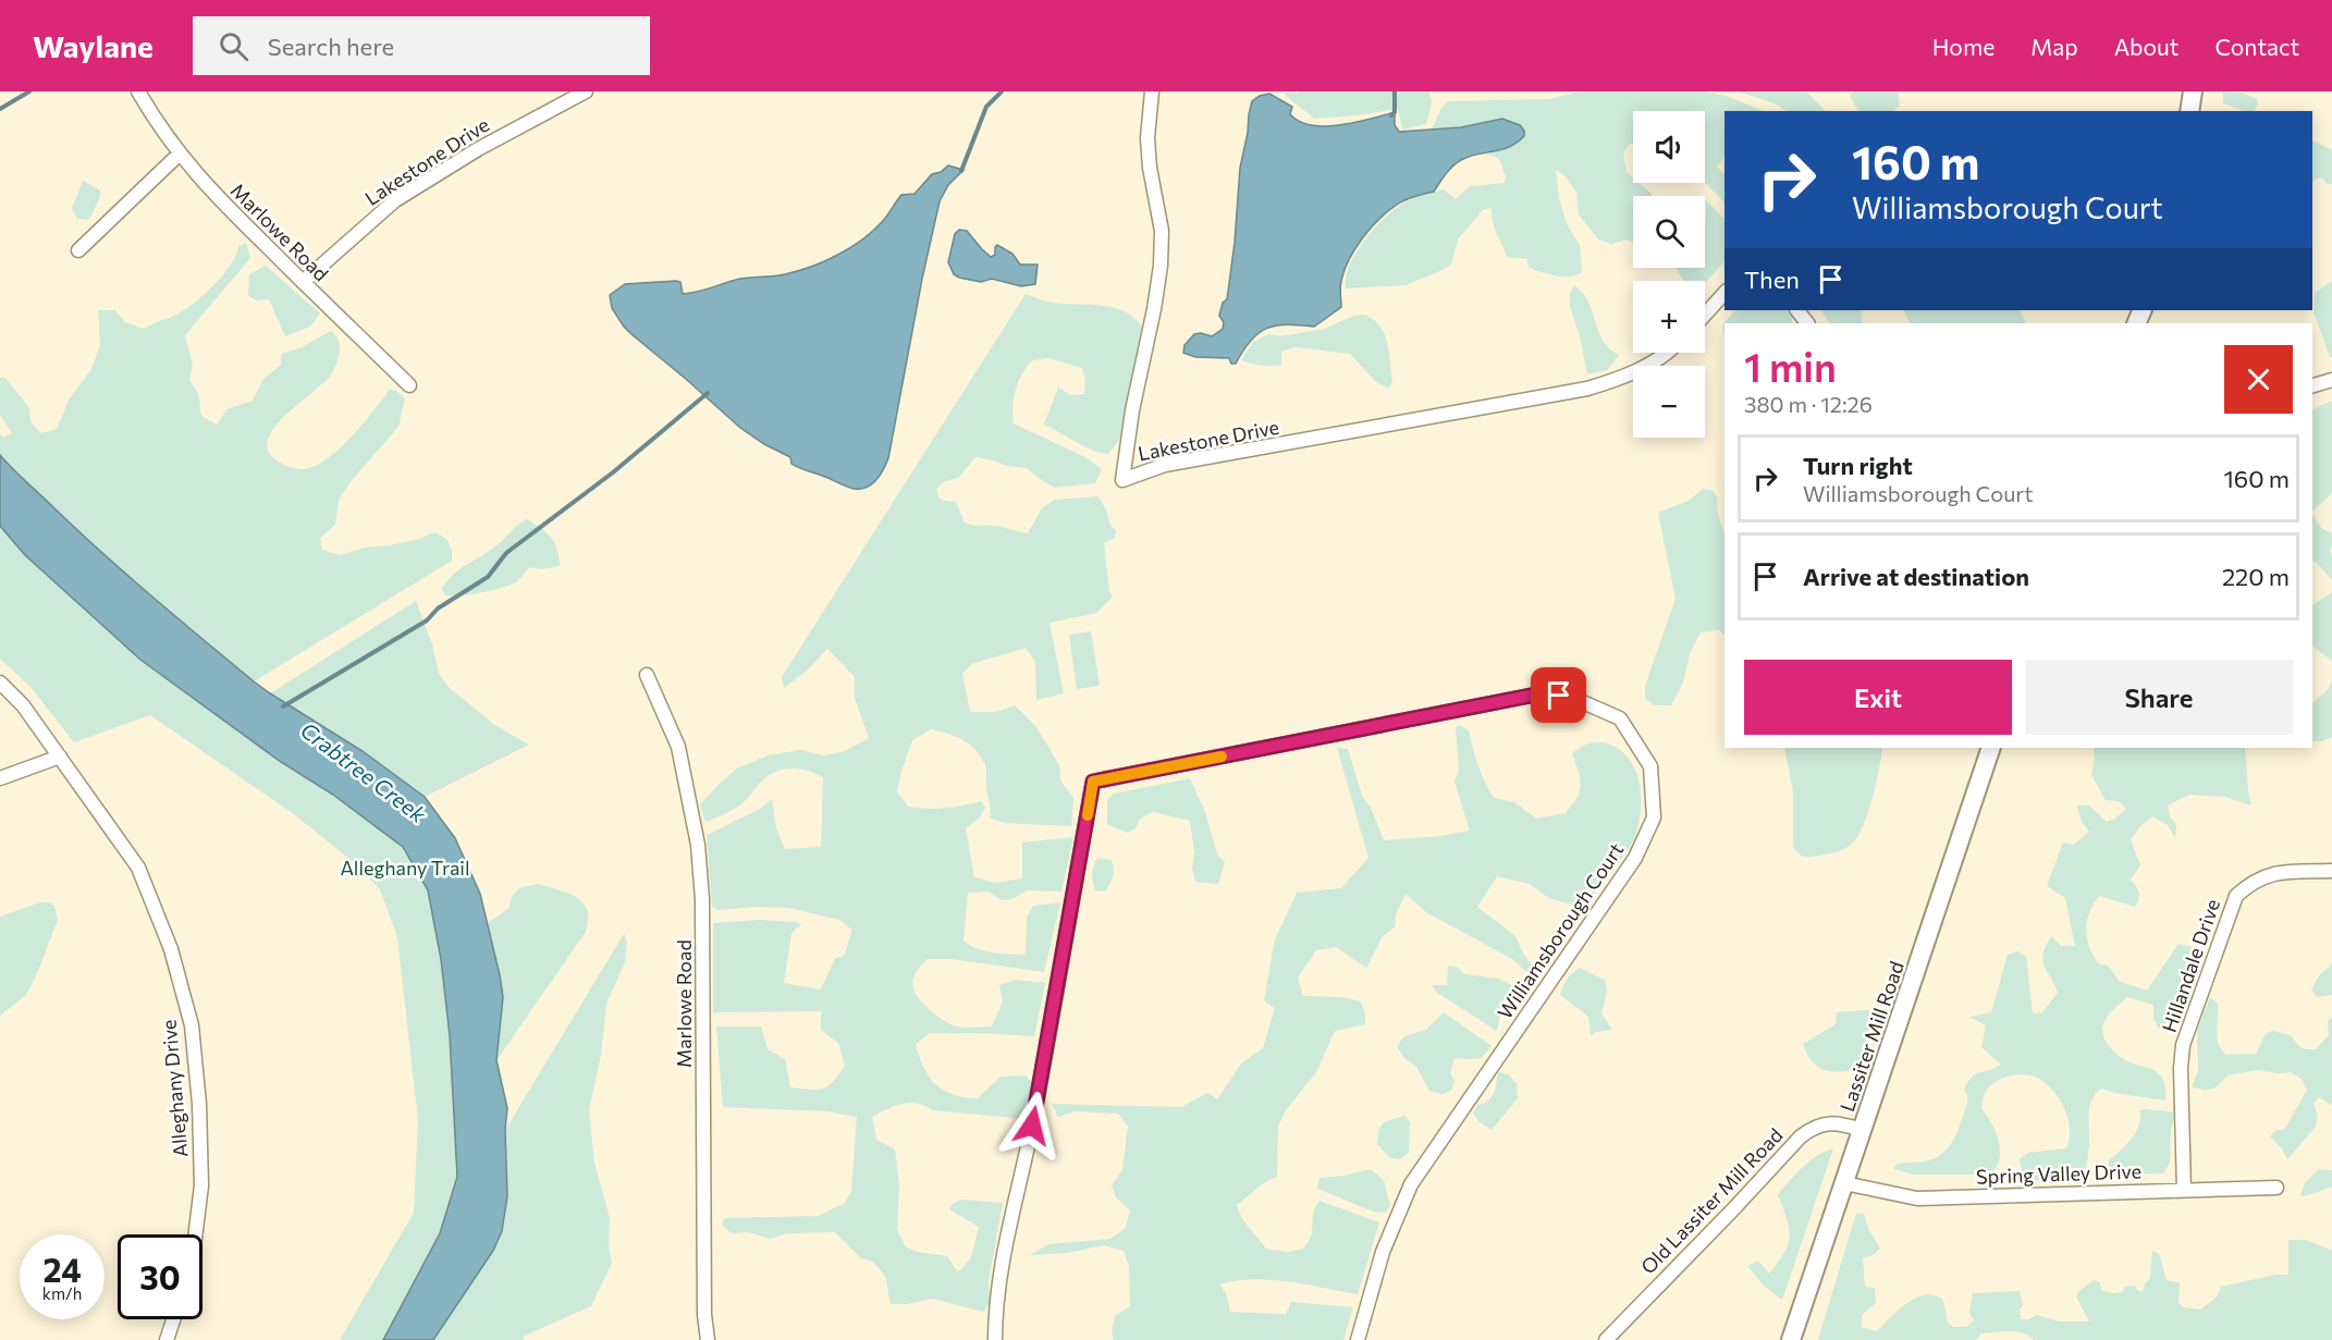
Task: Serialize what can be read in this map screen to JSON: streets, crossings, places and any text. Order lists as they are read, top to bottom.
{
  "streets": {
    "main road": ["Lassiter Mill Road"],
    "street": [
      "Lakestone Drive",
      "Marlowe Road",
      "Williamsborough Court",
      "Hillandale Drive",
      "Alleghany Drive",
      "Spring Valley Drive",
      "Old Lassiter Mill Road"
    ]
  },
  "crossings": [
    ["Lakestone Drive", "Marlowe Road"],
    ["Hillandale Drive", "Spring Valley Drive"],
    ["Lassiter Mill Road", "Spring Valley Drive"],
    ["Lassiter Mill Road", "Old Lassiter Mill Road"]
  ],
  "water": ["Crabtree Creek"],
  "parks": ["Alleghany Trail"],
  "page": {
    "header": "Waylane",
    "search": "Search here",
    "nav": [
      "Home",
      "Map",
      "About",
      "Contact"
    ],
    "map_buttons": ["+", "−"],
    "turn": ["160 m", "Williamsborough Court"],
    "then": "Then",
    "heading": ["1 min", "380 m · 12:26"],
    "list": [
      {
        "name": "Turn right",
        "note": "Williamsborough Court",
        "value": "160 m"
      },
      {
        "name": "Arrive at destination",
        "value": "220 m"
      }
    ],
    "buttons": ["Exit", "Share"],
    "speed": "24 km/h",
    "limit": "30"
  }
}
